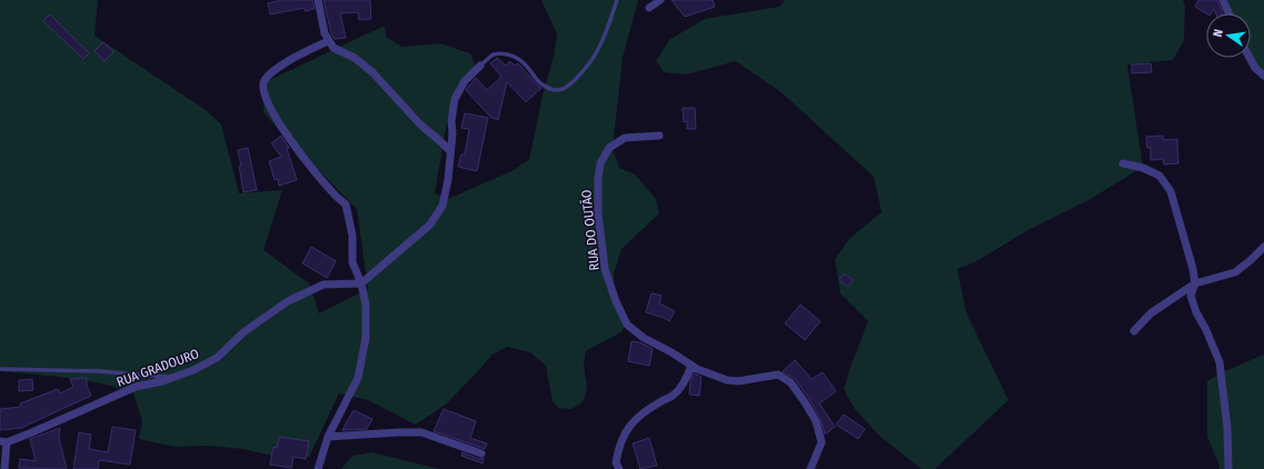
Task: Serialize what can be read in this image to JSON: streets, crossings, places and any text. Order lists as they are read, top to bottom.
{
  "streets": {
    "street": ["RUA DO OUTÃO", "RUA GRADOURO"]
  },
  "north": "left"
}
